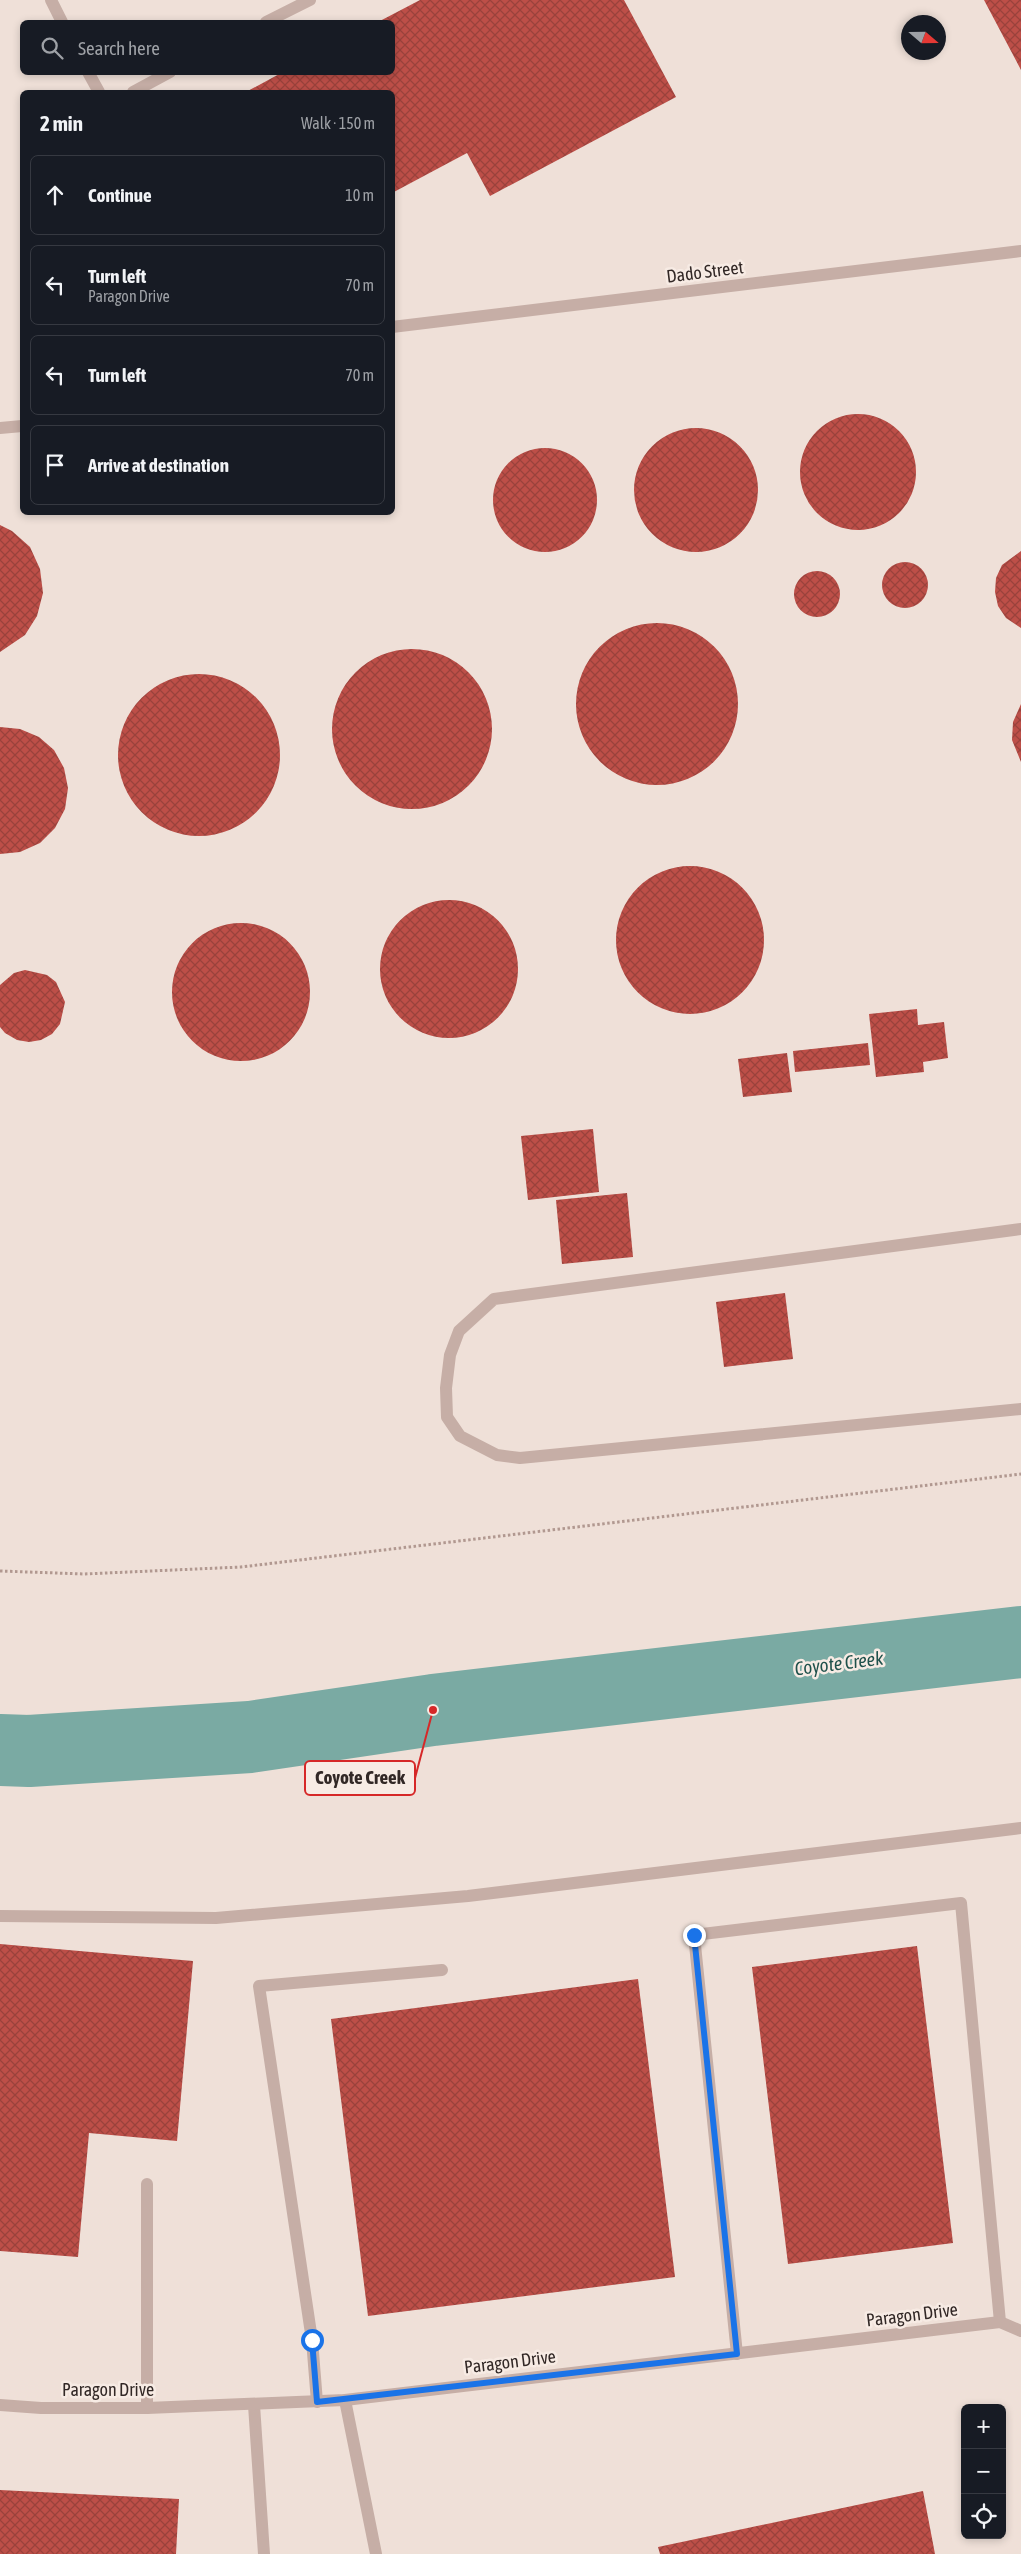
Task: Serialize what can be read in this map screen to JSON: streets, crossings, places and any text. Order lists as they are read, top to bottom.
{
  "streets": {
    "street": ["Dado Street", "Paragon Drive"]
  },
  "water": ["Coyote Creek"],
  "places": ["Coyote Creek"],
  "north": "right",
  "page": {
    "search": "Search here",
    "heading": ["2 min", "Walk · 150 m"],
    "list": [
      ["Continue", "10 m"],
      ["Turn left", "Paragon Drive", "70 m"],
      ["Turn left", "70 m"],
      "Arrive at destination"
    ],
    "map_buttons": ["+", "−"]
  }
}
